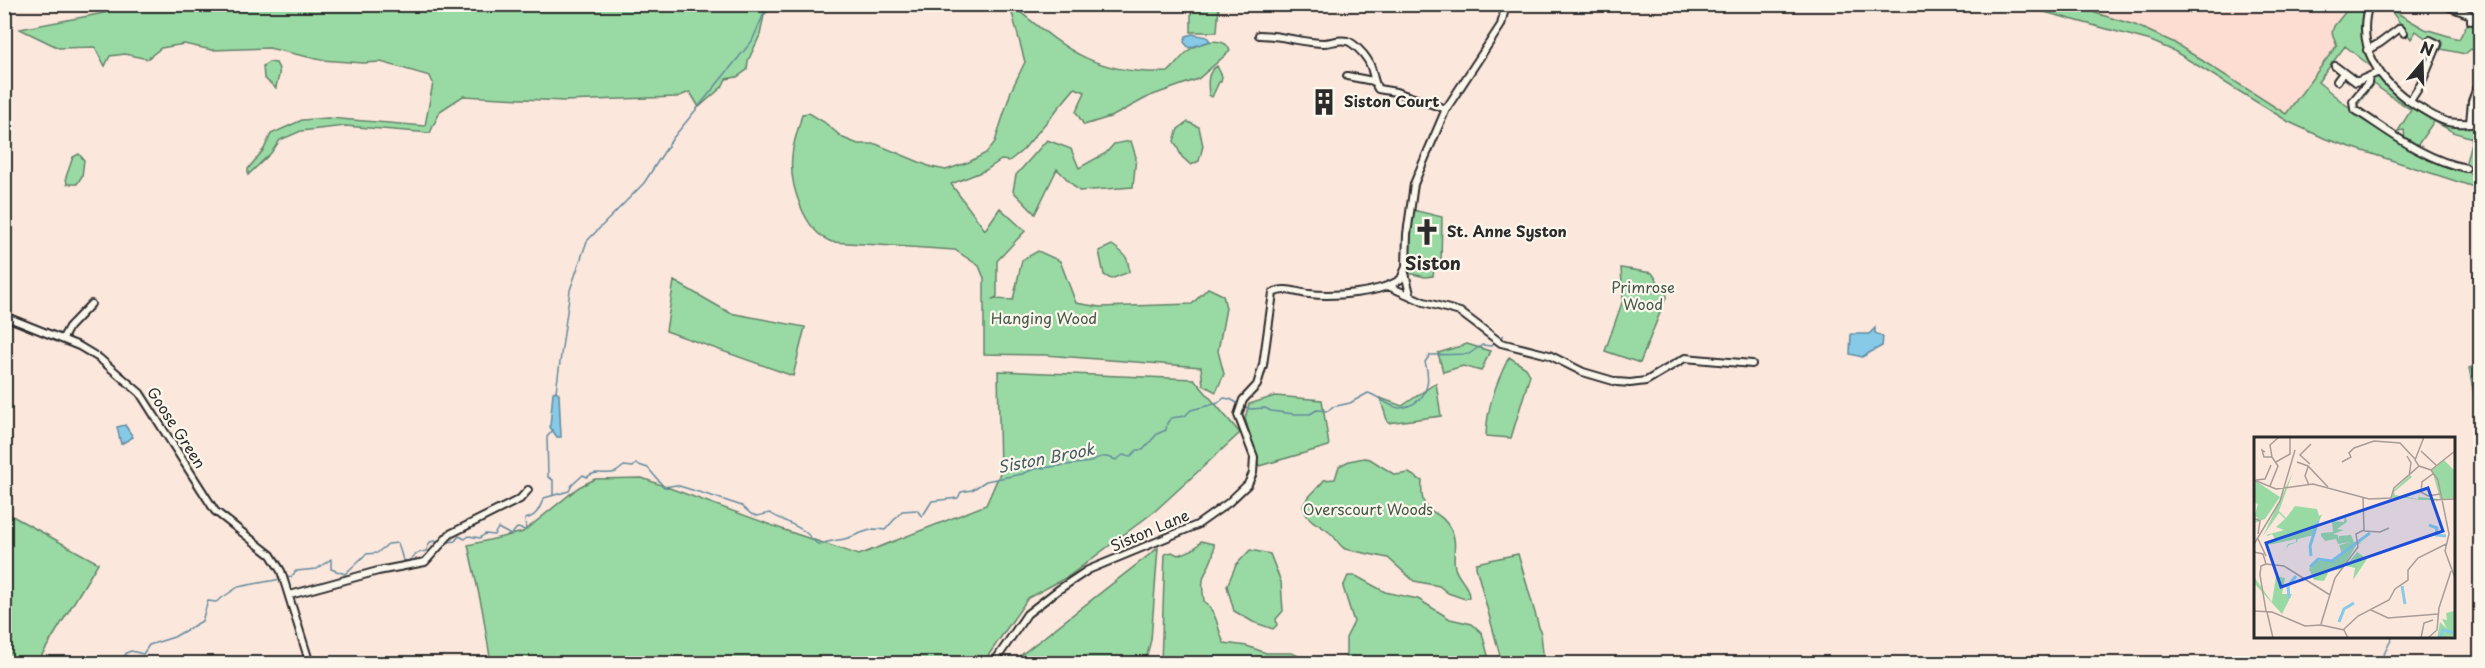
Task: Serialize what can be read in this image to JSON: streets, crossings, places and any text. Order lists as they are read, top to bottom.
{
  "streets": {
    "street": ["Goose Green", "Siston Lane"]
  },
  "districts": ["Siston"],
  "water": ["Siston Brook"],
  "parks": ["Primrose Wood", "Hanging Wood", "Overscourt Woods"],
  "places": {
    "building": ["Siston Court"],
    "church": ["St. Anne Syston"]
  },
  "north": "top"
}
